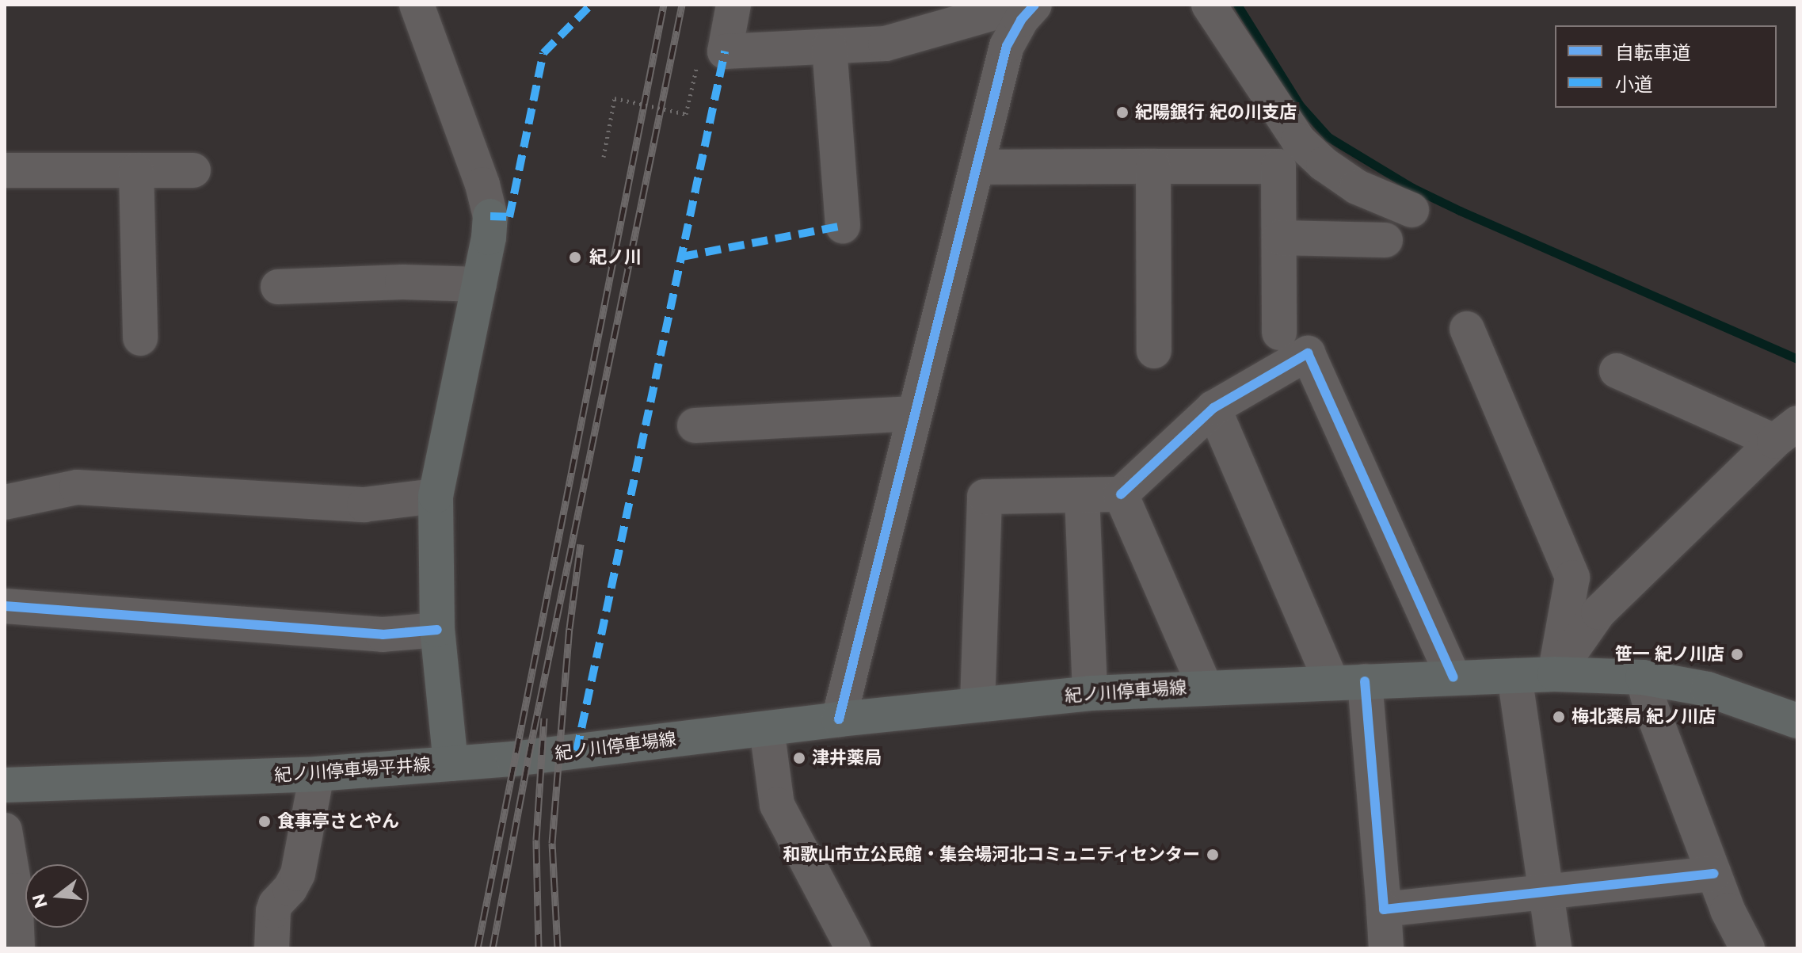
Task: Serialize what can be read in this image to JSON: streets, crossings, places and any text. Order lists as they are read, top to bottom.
{
  "streets": {
    "main road": ["紀ノ川停車場線", "紀ノ川停車場平井線"]
  },
  "crossings": [
    ["紀ノ川停車場線", "紀ノ川停車場平井線"]
  ],
  "places": [
    "紀陽銀行 紀の川支店",
    "紀ノ川",
    "笹一 紀ノ川店",
    "梅北薬局 紀ノ川店",
    "津井薬局",
    "食事亭さとやん",
    "和歌山市立公民館・集会場河北コミュニティセンター"
  ],
  "legend": ["自転車道", "小道"],
  "north": "left"
}
